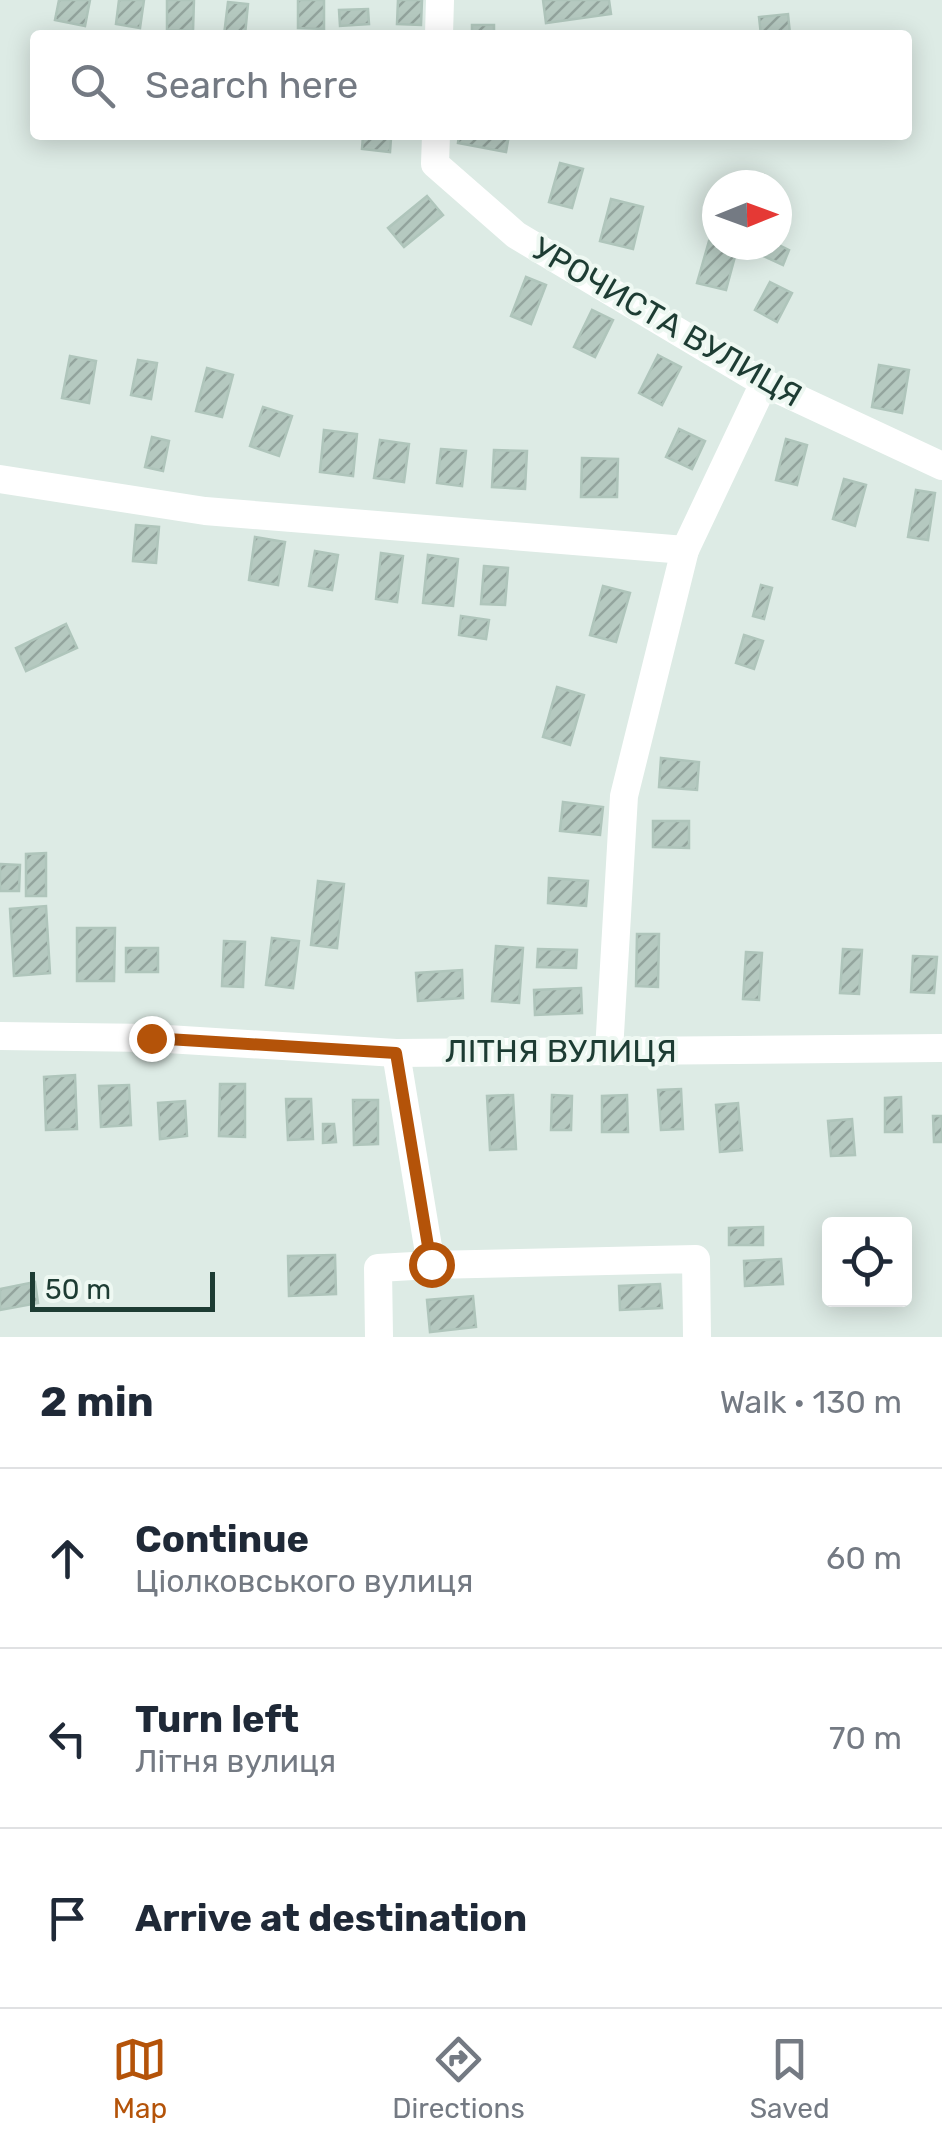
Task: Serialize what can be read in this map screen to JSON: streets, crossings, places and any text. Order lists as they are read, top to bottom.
{
  "streets": {
    "street": ["УРОЧИСТА ВУЛИЦЯ", "ЛІТНЯ ВУЛИЦЯ"]
  },
  "scale_bar": "50 m",
  "north": "right",
  "page": {
    "search": "Search here",
    "scale": "50 m",
    "heading": ["2 min", "Walk · 130 m"],
    "list": [
      ["Continue", "Ціолковського вулиця", "60 m"],
      ["Turn left", "Літня вулиця", "70 m"],
      "Arrive at destination"
    ],
    "nav": ["Map", "Directions", "Saved"]
  }
}
